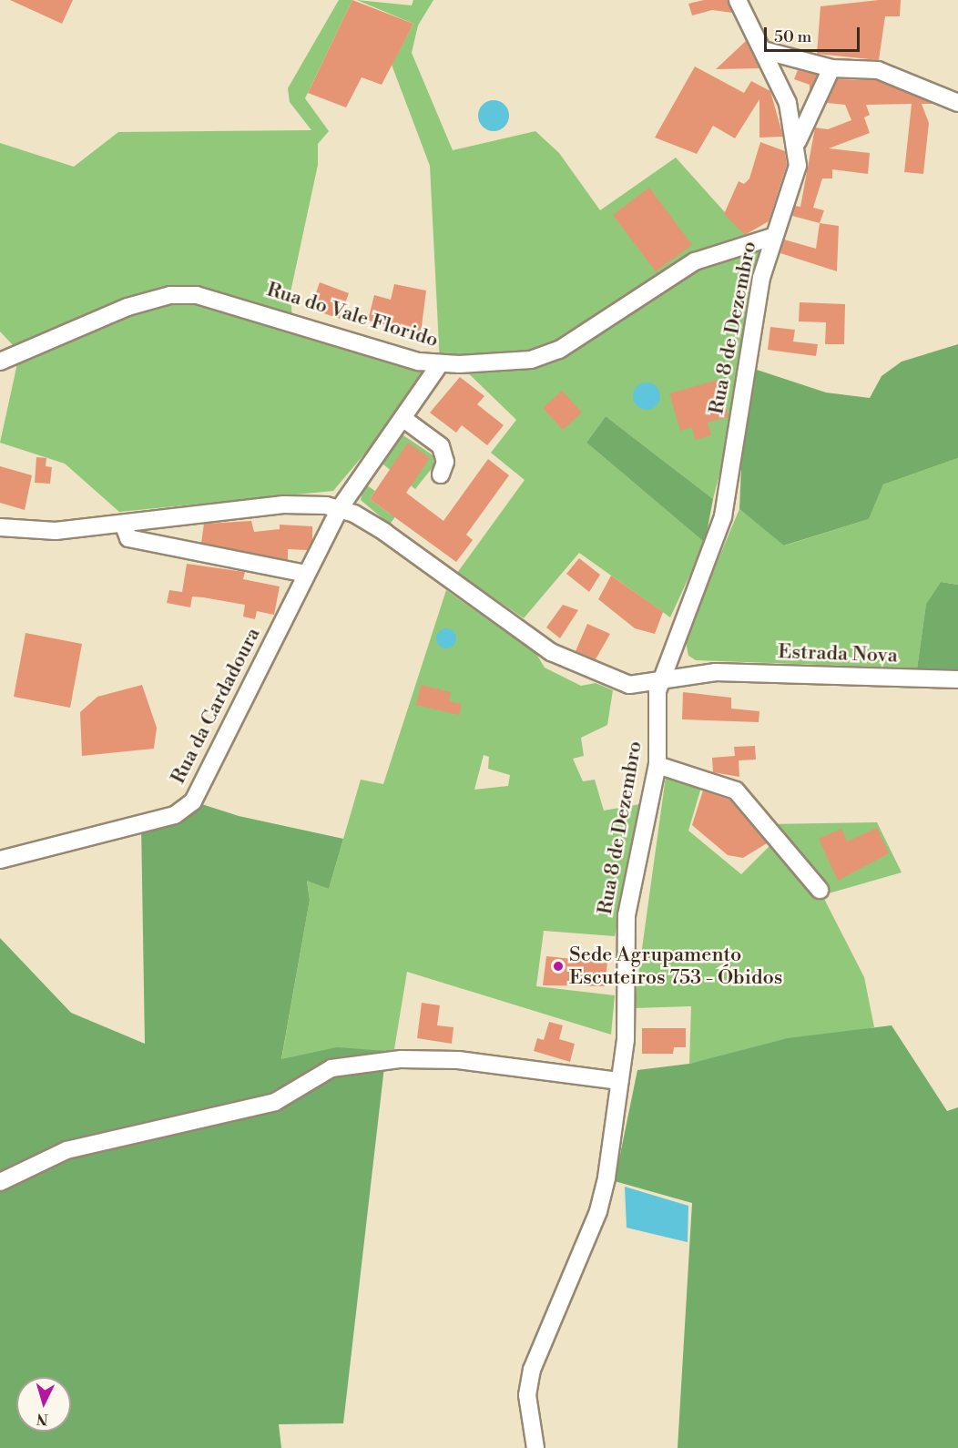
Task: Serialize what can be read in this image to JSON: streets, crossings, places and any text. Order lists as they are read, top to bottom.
{
  "streets": {
    "street": [
      "Rua do Vale Florido",
      "Rua 8 de Dezembro",
      "Estrada Nova",
      "Rua da Cardadoura"
    ]
  },
  "crossings": [
    ["Rua do Vale Florido", "Rua 8 de Dezembro"],
    ["Rua do Vale Florido", "Rua da Cardadoura"],
    ["Rua 8 de Dezembro", "Estrada Nova"],
    ["Estrada Nova", "Rua da Cardadoura"]
  ],
  "places": ["Sede Agrupamento Escuteiros 753 - Óbidos"],
  "scale_bar": "50 m",
  "north": "bottom"
}
